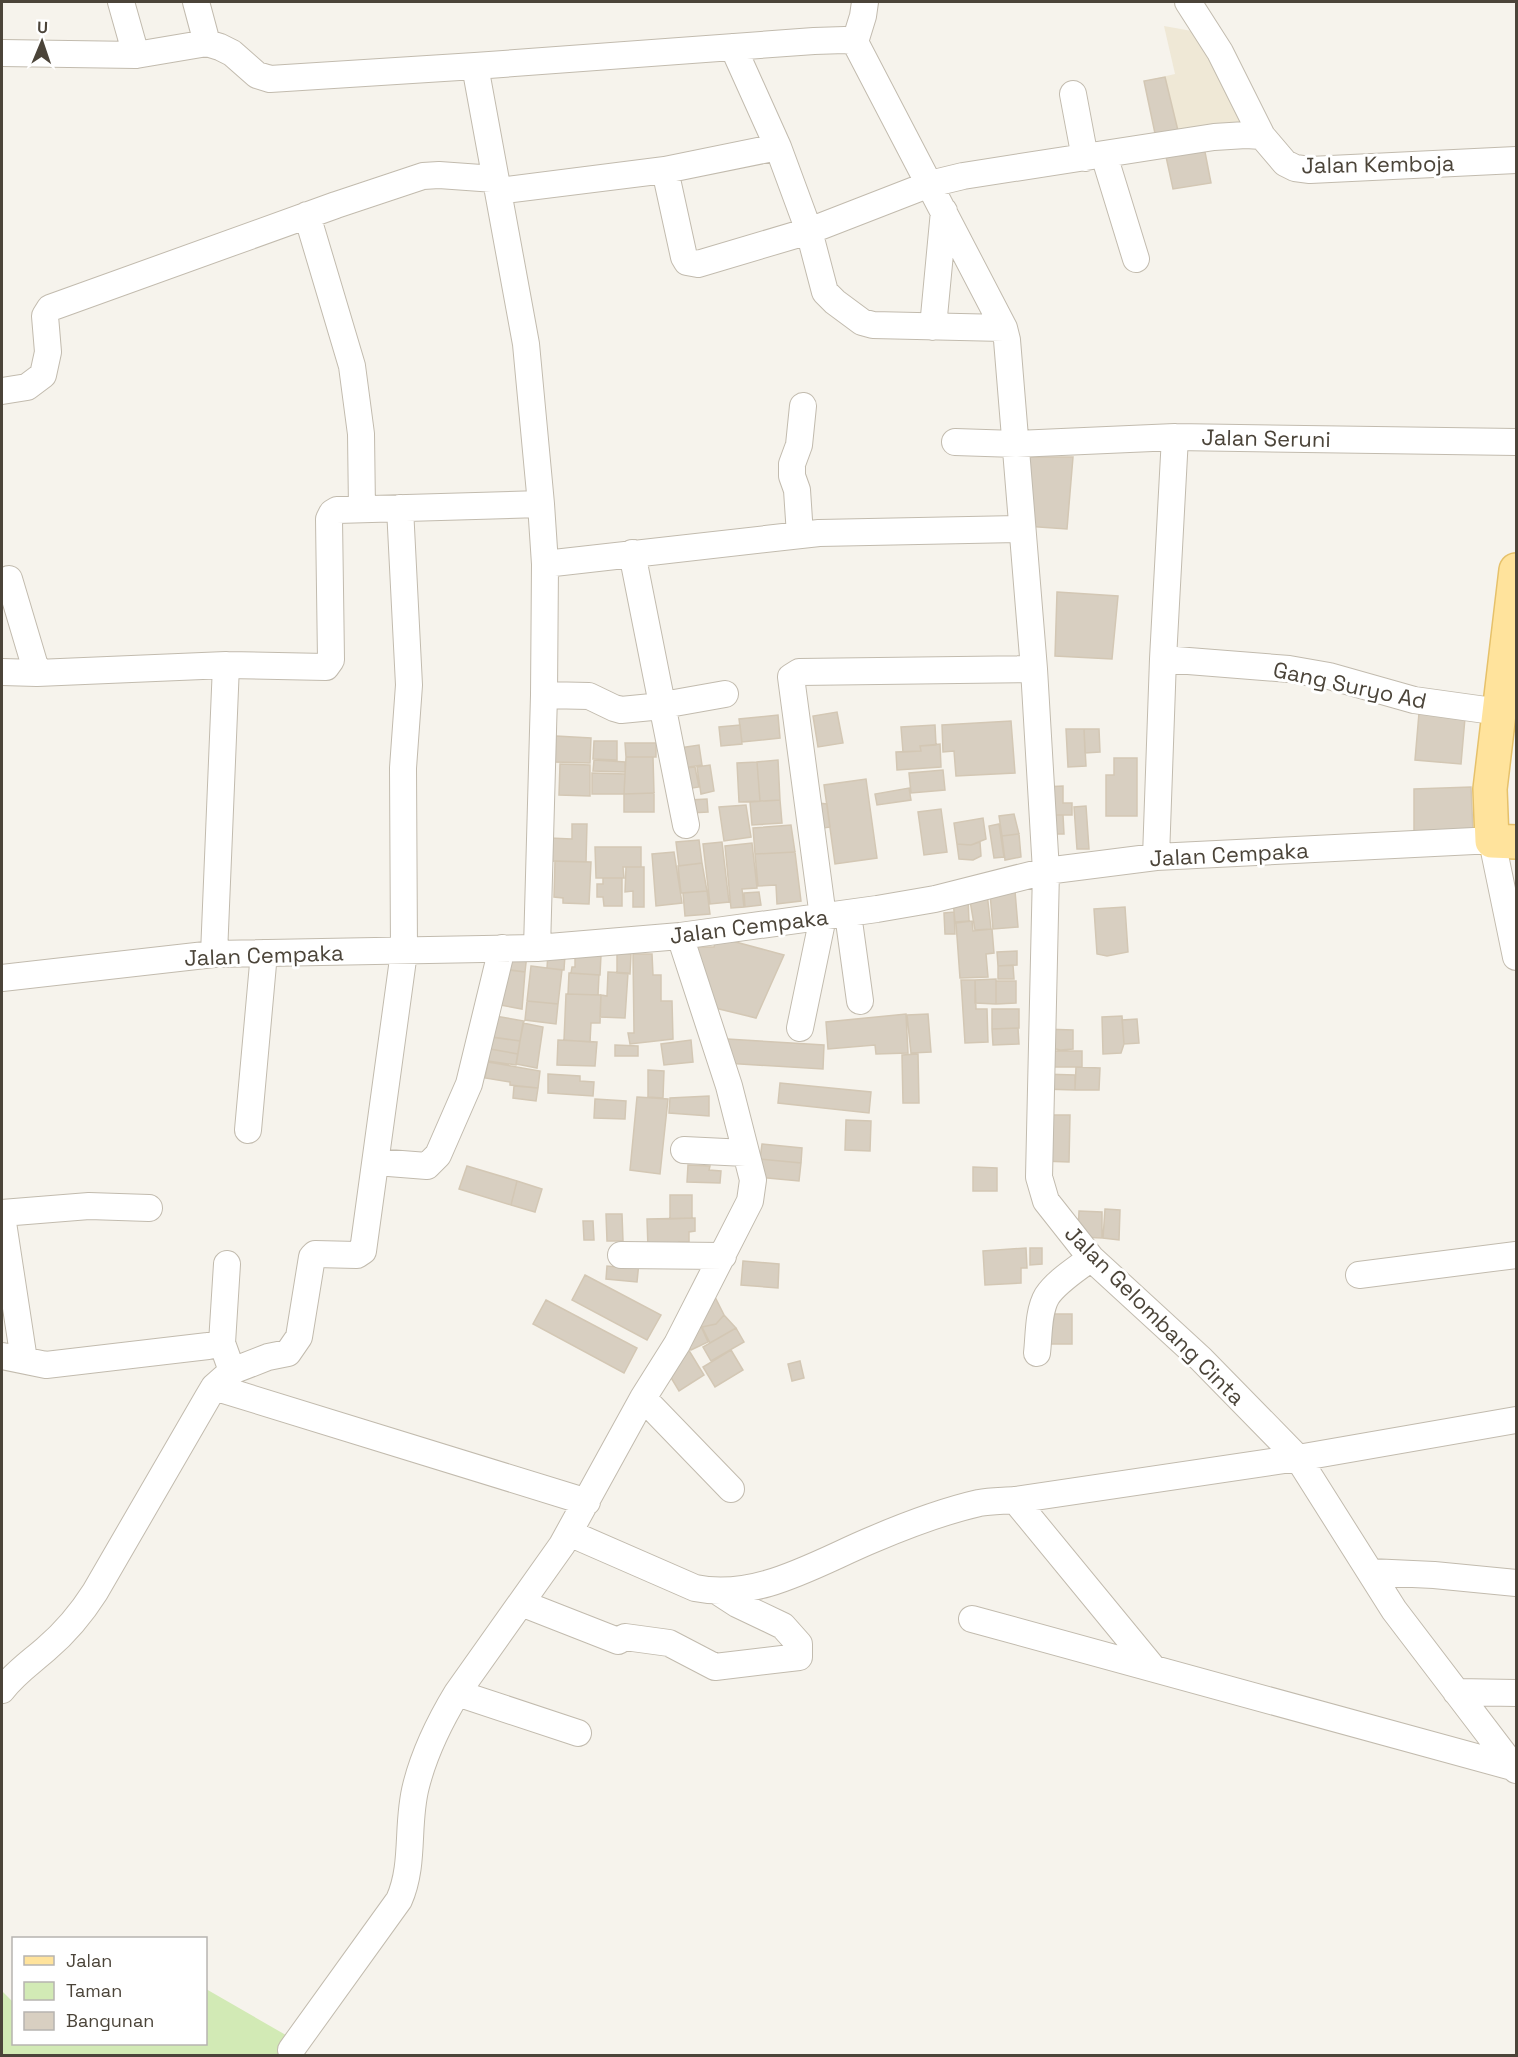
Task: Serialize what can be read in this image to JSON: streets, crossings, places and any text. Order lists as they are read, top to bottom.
{
  "streets": {
    "street": [
      "Jalan Kemboja",
      "Jalan Seruni",
      "Gang Suryo Ad",
      "Jalan Cempaka",
      "Jalan Gelombang Cinta"
    ]
  },
  "crossings": [
    ["Jalan Seruni", "Jalan Gelombang Cinta"],
    ["Jalan Cempaka", "Jalan Gelombang Cinta"]
  ],
  "legend": ["Jalan", "Taman", "Bangunan"],
  "north": "top"
}
